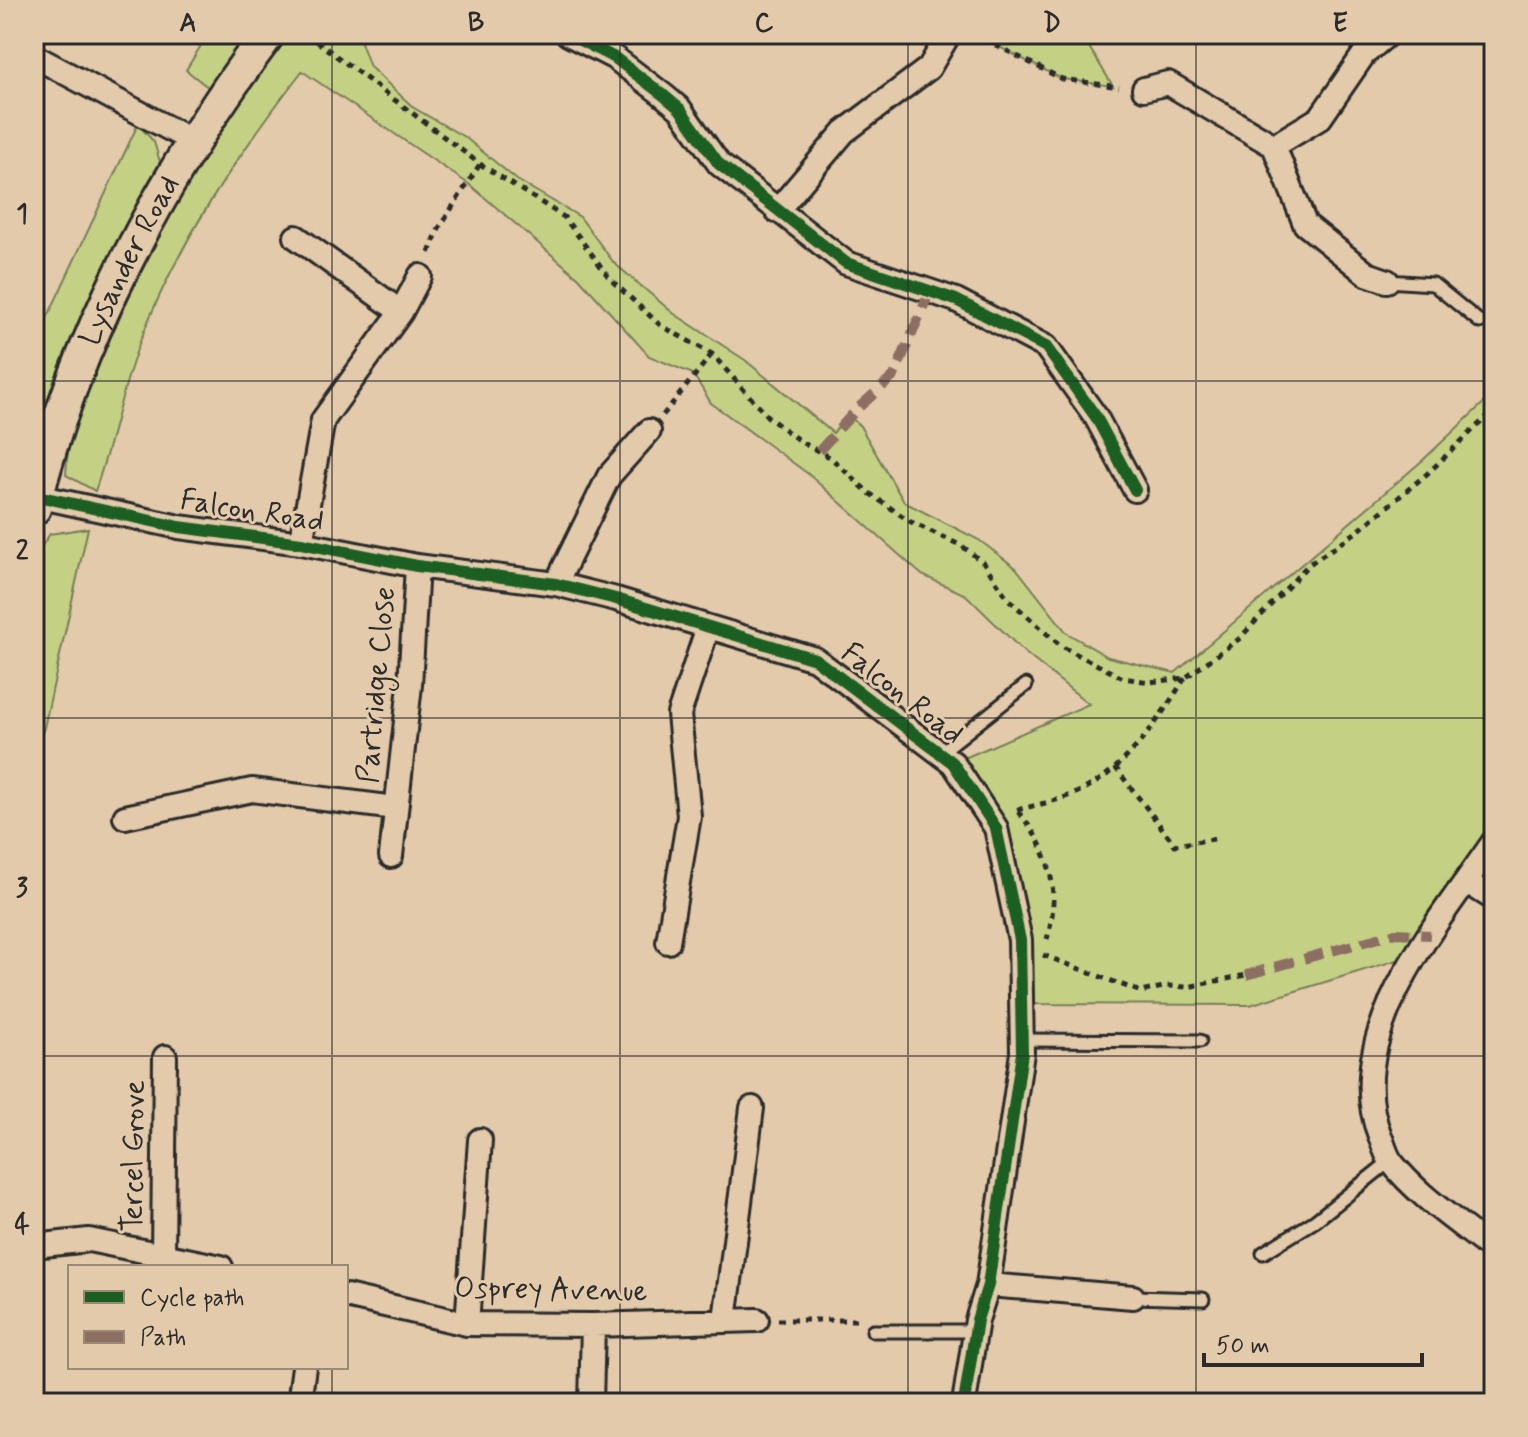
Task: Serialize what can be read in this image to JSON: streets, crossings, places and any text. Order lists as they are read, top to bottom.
{
  "streets": {
    "street": [
      "Lysander Road",
      "Falcon Road",
      "Partridge Close",
      "Tercel Grove",
      "Osprey Avenue"
    ]
  },
  "crossings": [
    ["Lysander Road", "Falcon Road"],
    ["Falcon Road", "Partridge Close"]
  ],
  "legend": ["Cycle path", "Path"],
  "scale_bar": "50 m",
  "grid": {
    "columns": [
      "A",
      "B",
      "C",
      "D",
      "E"
    ],
    "rows": [
      "1",
      "2",
      "3",
      "4"
    ]
  }
}
